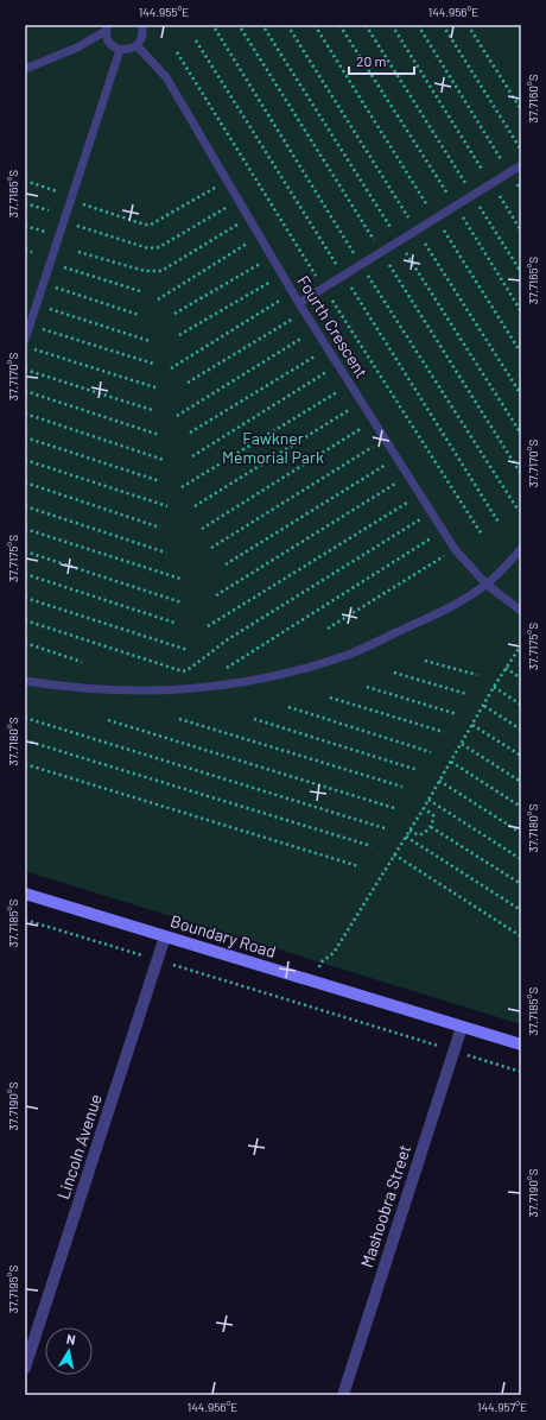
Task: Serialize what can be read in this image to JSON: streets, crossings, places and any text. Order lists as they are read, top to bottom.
{
  "streets": {
    "main road": ["Boundary Road"],
    "street": ["Lincoln Avenue", "Mashoobra Street"],
    "lane": ["Fourth Crescent"]
  },
  "crossings": [
    ["Boundary Road", "Lincoln Avenue"],
    ["Boundary Road", "Mashoobra Street"]
  ],
  "parks": ["Fawkner Memorial Park"],
  "scale_bar": "20 m",
  "north": "top",
  "coordinates": [
    "144.955°E",
    "144.956°E",
    "37.7160°S",
    "37.7165°S",
    "37.7170°S",
    "37.7175°S",
    "37.7180°S",
    "37.7185°S",
    "37.7190°S",
    "37.7195°S",
    "144.957°E"
  ]
}
